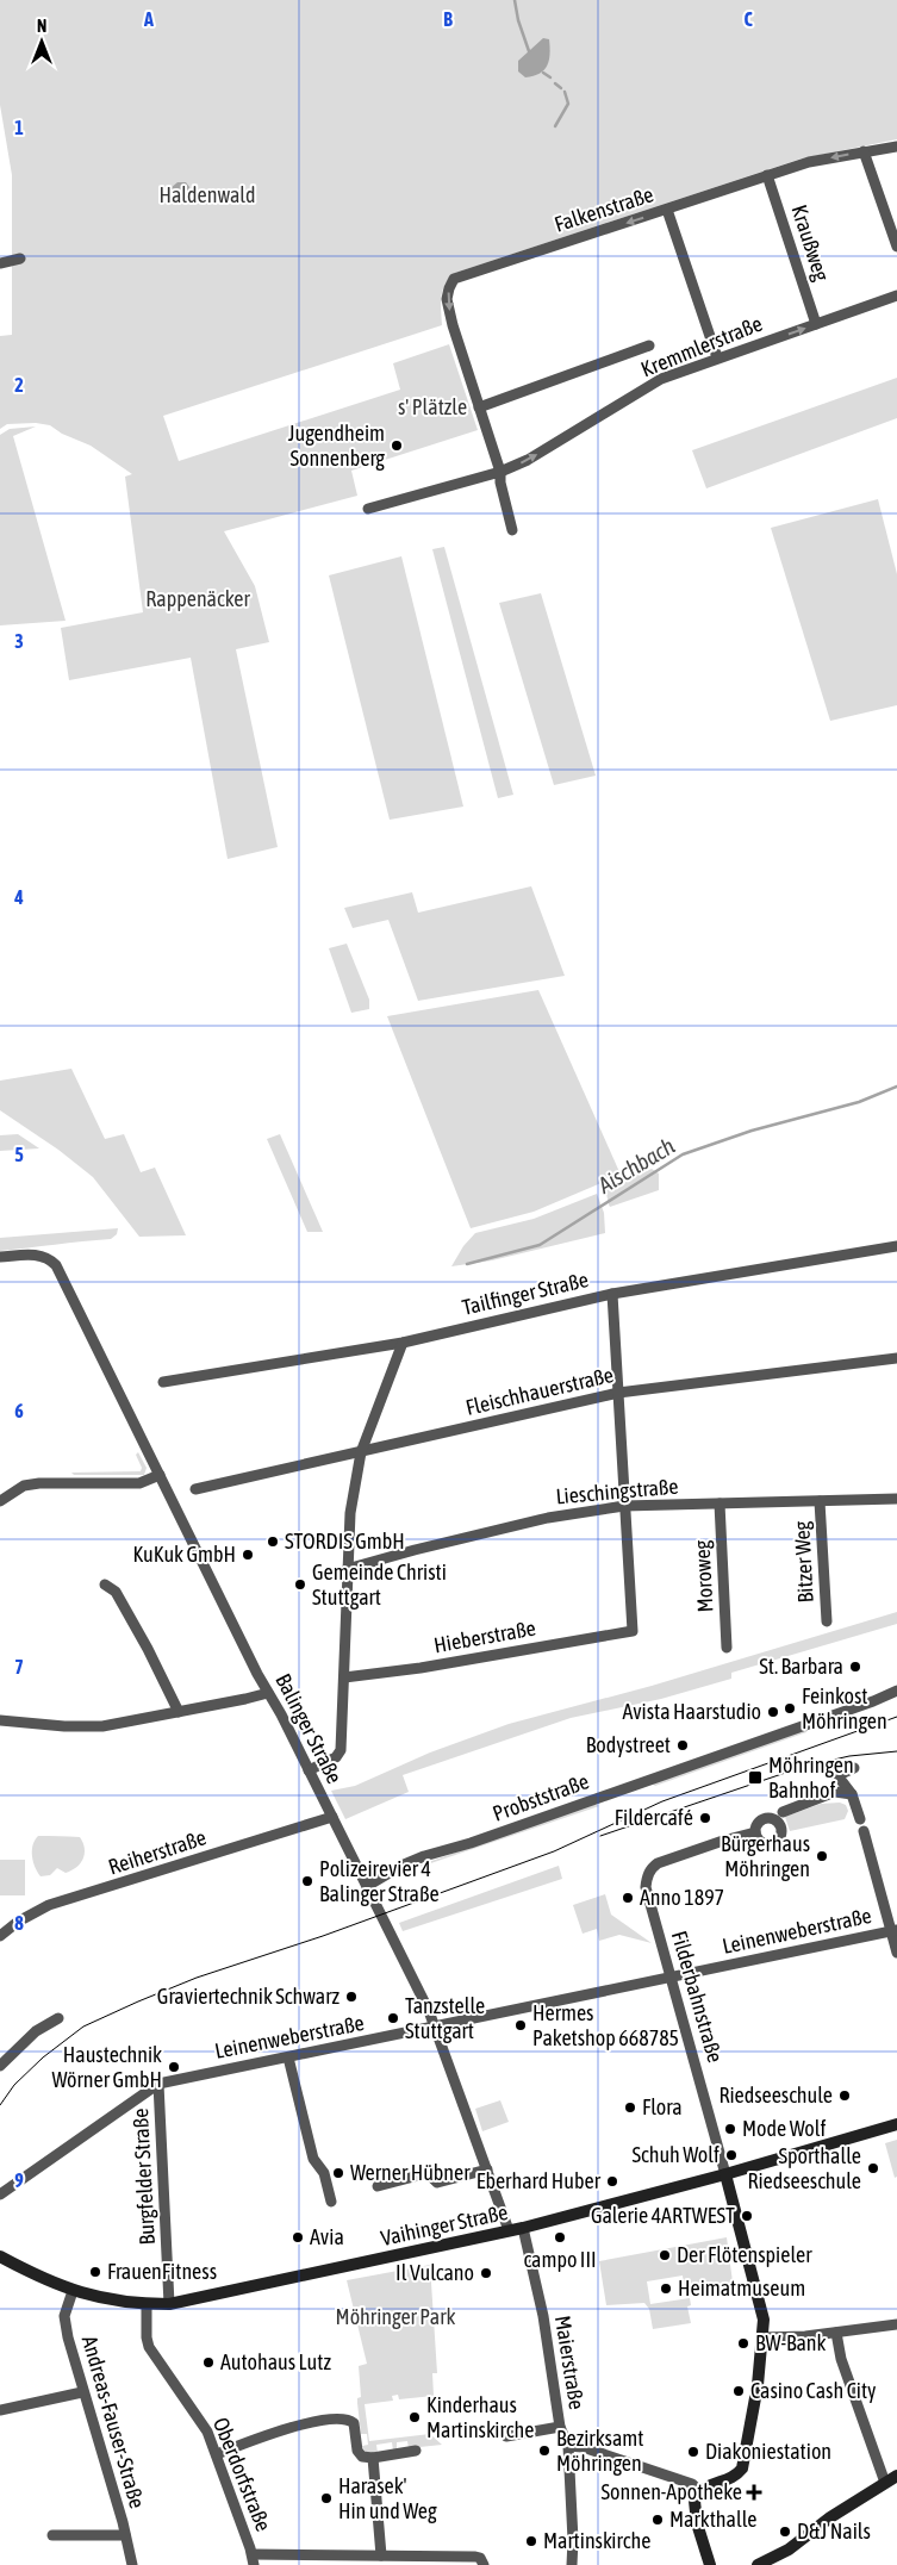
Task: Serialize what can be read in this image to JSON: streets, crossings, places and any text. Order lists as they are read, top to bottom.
{
  "streets": {
    "main road": ["Filderbahnstraße", "Vaihinger Straße"],
    "street": [
      "Falkenstraße",
      "Kraußweg",
      "Kremmlerstraße",
      "Tailfinger Straße",
      "Fleischhauerstraße",
      "Lieschingstraße",
      "Bitzer Weg",
      "Moroweg",
      "Hieberstraße",
      "Balinger Straße",
      "Probststraße",
      "Reiherstraße",
      "Leinenweberstraße",
      "Burgfelder Straße",
      "Maierstraße",
      "Andreas-Fauser-Straße",
      "Oberdorfstraße"
    ]
  },
  "crossings": [
    ["Falkenstraße", "Kraußweg"],
    ["Falkenstraße", "Kremmlerstraße"],
    ["Kraußweg", "Kremmlerstraße"],
    ["Lieschingstraße", "Bitzer Weg"],
    ["Lieschingstraße", "Moroweg"],
    ["Lieschingstraße", "Hieberstraße"],
    ["Balinger Straße", "Probststraße"],
    ["Balinger Straße", "Reiherstraße"],
    ["Balinger Straße", "Leinenweberstraße"],
    ["Balinger Straße", "Vaihinger Straße"],
    ["Leinenweberstraße", "Filderbahnstraße"],
    ["Leinenweberstraße", "Burgfelder Straße"],
    ["Filderbahnstraße", "Vaihinger Straße"],
    ["Burgfelder Straße", "Vaihinger Straße"],
    ["Vaihinger Straße", "Maierstraße"],
    ["Vaihinger Straße", "Andreas-Fauser-Straße"],
    ["Vaihinger Straße", "Oberdorfstraße"]
  ],
  "water": ["Aischbach"],
  "parks": [
    "Haldenwald",
    "s' Plätzle",
    "Rappenäcker",
    "Möhringer Park"
  ],
  "places": {
    "other": [
      "Jugendheim Sonnenberg",
      "STORDIS GmbH",
      "KuKuk GmbH",
      "Gemeinde Christi Stuttgart",
      "St. Barbara",
      "Feinkost Möhringen",
      "Avista Haarstudio",
      "Bodystreet",
      "Fildercafé",
      "Bürgerhaus Möhringen",
      "Polizeirevier 4 Balinger Straße",
      "Anno 1897",
      "Graviertechnik Schwarz",
      "Tanzstelle Stuttgart",
      "Hermes Paketshop 668785",
      "Haustechnik Wörner GmbH",
      "Riedseeschule",
      "Flora",
      "Mode Wolf",
      "Schuh Wolf",
      "Sporthalle Riedseeschule",
      "Werner Hübner",
      "Eberhard Huber",
      "Galerie 4ARTWEST",
      "Avia",
      "campo III",
      "Der Flötenspieler",
      "FrauenFitness",
      "Il Vulcano",
      "Heimatmuseum",
      "BW-Bank",
      "Autohaus Lutz",
      "Casino Cash City",
      "Kinderhaus Martinskirche",
      "Bezirksamt Möhringen",
      "Diakoniestation",
      "Harasek' Hin und Weg",
      "Markthalle",
      "D&J Nails",
      "Martinskirche"
    ],
    "transit": ["Möhringen Bahnhof"],
    "health": ["Sonnen-Apotheke"]
  },
  "north": "top",
  "grid": {
    "columns": ["A", "B", "C"],
    "rows": [
      "1",
      "2",
      "3",
      "4",
      "5",
      "6",
      "7",
      "8",
      "9"
    ]
  }
}
